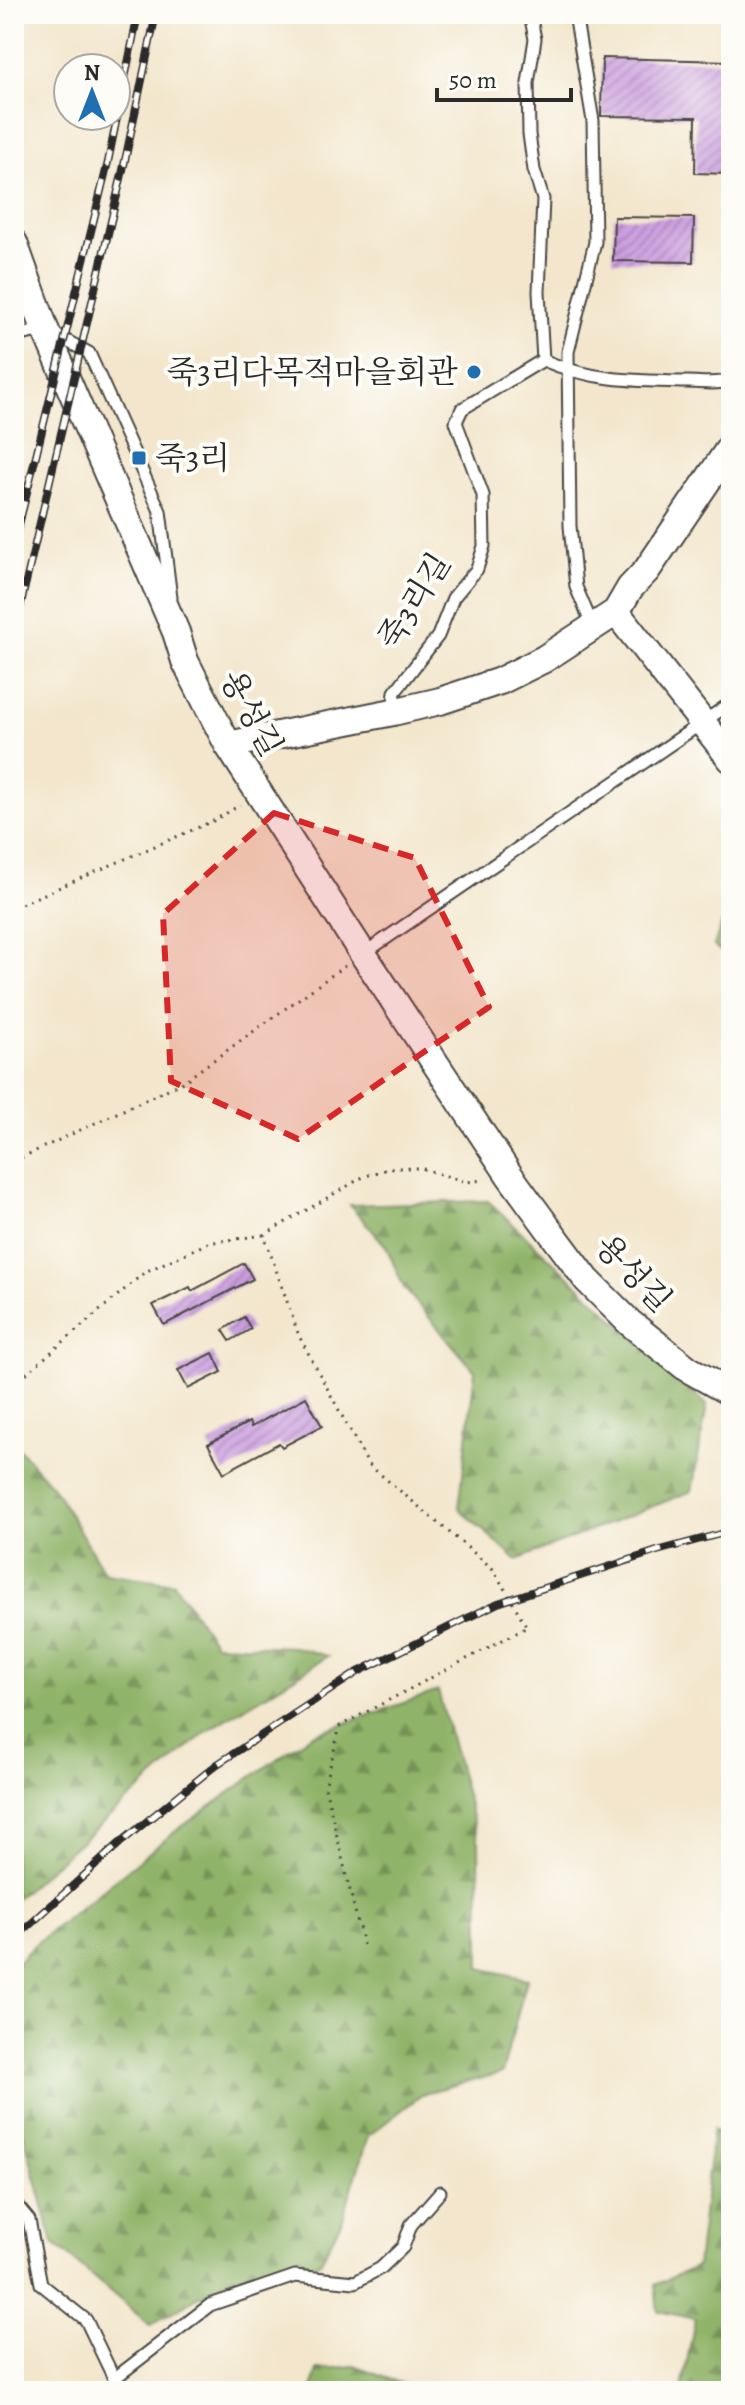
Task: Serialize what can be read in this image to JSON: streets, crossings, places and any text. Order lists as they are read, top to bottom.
{
  "streets": {
    "street": ["용성길"],
    "lane": ["죽3리길"]
  },
  "places": {
    "other": ["죽3리다목적마을회관"],
    "transit": ["죽3리"]
  },
  "scale_bar": "50 m",
  "north": "top"
}
